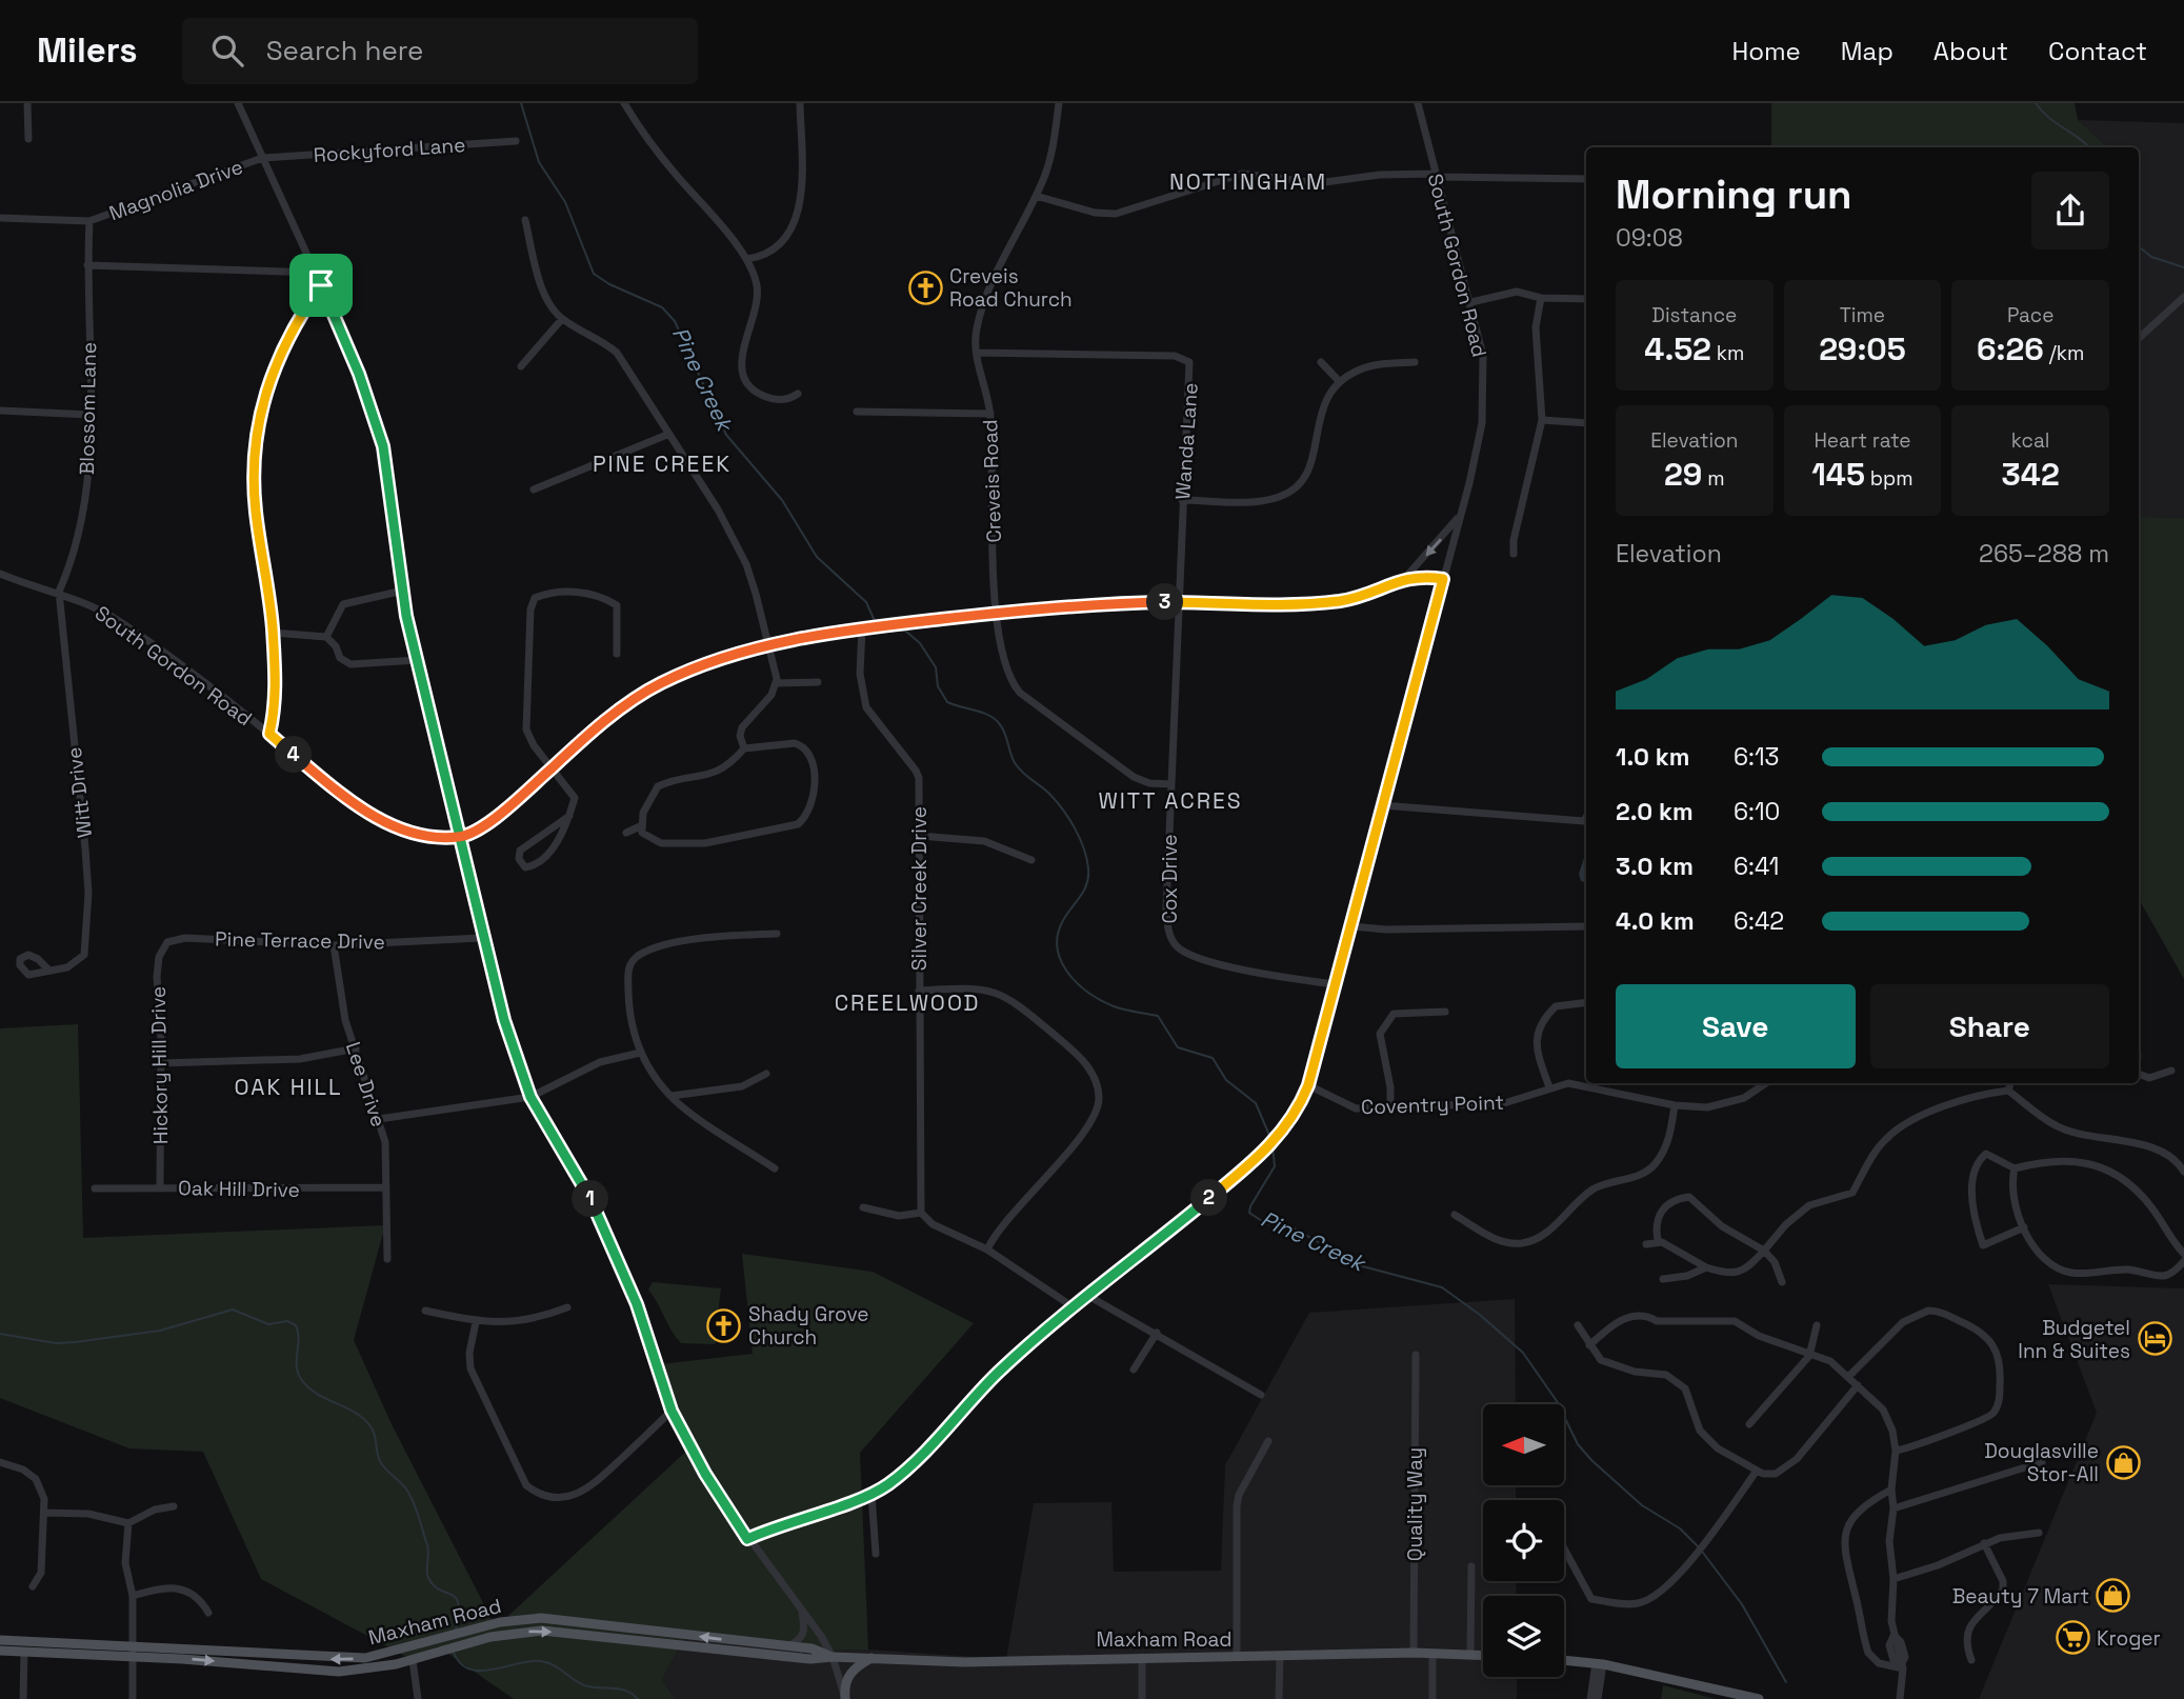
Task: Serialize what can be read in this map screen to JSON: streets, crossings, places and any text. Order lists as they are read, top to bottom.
{
  "streets": {
    "main road": ["Maxham Road"],
    "street": [
      "Rockyford Lane",
      "Magnolia Drive",
      "South Gordon Road",
      "Blossom Lane",
      "Wanda Lane",
      "Creveis Road",
      "Witt Drive",
      "Cox Drive",
      "Silver Creek Drive",
      "Pine Terrace Drive",
      "Hickory Hill Drive",
      "Lee Drive",
      "Coventry Point",
      "Oak Hill Drive",
      "Quality Way"
    ]
  },
  "crossings": [
    ["Rockyford Lane", "Magnolia Drive"],
    ["Magnolia Drive", "Blossom Lane"],
    ["South Gordon Road", "Blossom Lane"],
    ["South Gordon Road", "Witt Drive"],
    ["South Gordon Road", "Cox Drive"],
    ["South Gordon Road", "Coventry Point"],
    ["Blossom Lane", "Witt Drive"],
    ["Wanda Lane", "Creveis Road"],
    ["Wanda Lane", "Cox Drive"],
    ["Creveis Road", "Cox Drive"],
    ["Pine Terrace Drive", "Hickory Hill Drive"],
    ["Pine Terrace Drive", "Lee Drive"],
    ["Hickory Hill Drive", "Oak Hill Drive"],
    ["Lee Drive", "Oak Hill Drive"],
    ["Quality Way", "Maxham Road"]
  ],
  "districts": [
    "NOTTINGHAM",
    "PINE CREEK",
    "WITT ACRES",
    "CREELWOOD",
    "OAK HILL"
  ],
  "water": ["Pine Creek"],
  "places": {
    "church": ["Creveis Road Church", "Shady Grove Church"],
    "hotel": ["Budgetel Inn & Suites"],
    "shop": ["Douglasville Stor-All", "Beauty 7 Mart"],
    "supermarket": ["Kroger"]
  },
  "north": "left",
  "page": {
    "header": "Milers",
    "search": "Search here",
    "nav": [
      "Home",
      "Map",
      "About",
      "Contact"
    ],
    "heading": ["Morning run", "09:08"],
    "stats": [
      ["Distance", "4.52 km"],
      ["Time", "29:05"],
      ["Pace", "6:26 /km"],
      ["Elevation", "29 m"],
      ["Heart rate", "145 bpm"],
      ["kcal", "342"]
    ],
    "chart": ["Elevation", "265–288 m"],
    "pins": [
      "3",
      "4",
      "2",
      "1"
    ],
    "list": [
      {
        "name": "1.0 km",
        "note": "6:13"
      },
      {
        "name": "2.0 km",
        "note": "6:10"
      },
      {
        "name": "3.0 km",
        "note": "6:41"
      },
      {
        "name": "4.0 km",
        "note": "6:42"
      }
    ],
    "buttons": ["Save", "Share"]
  }
}
